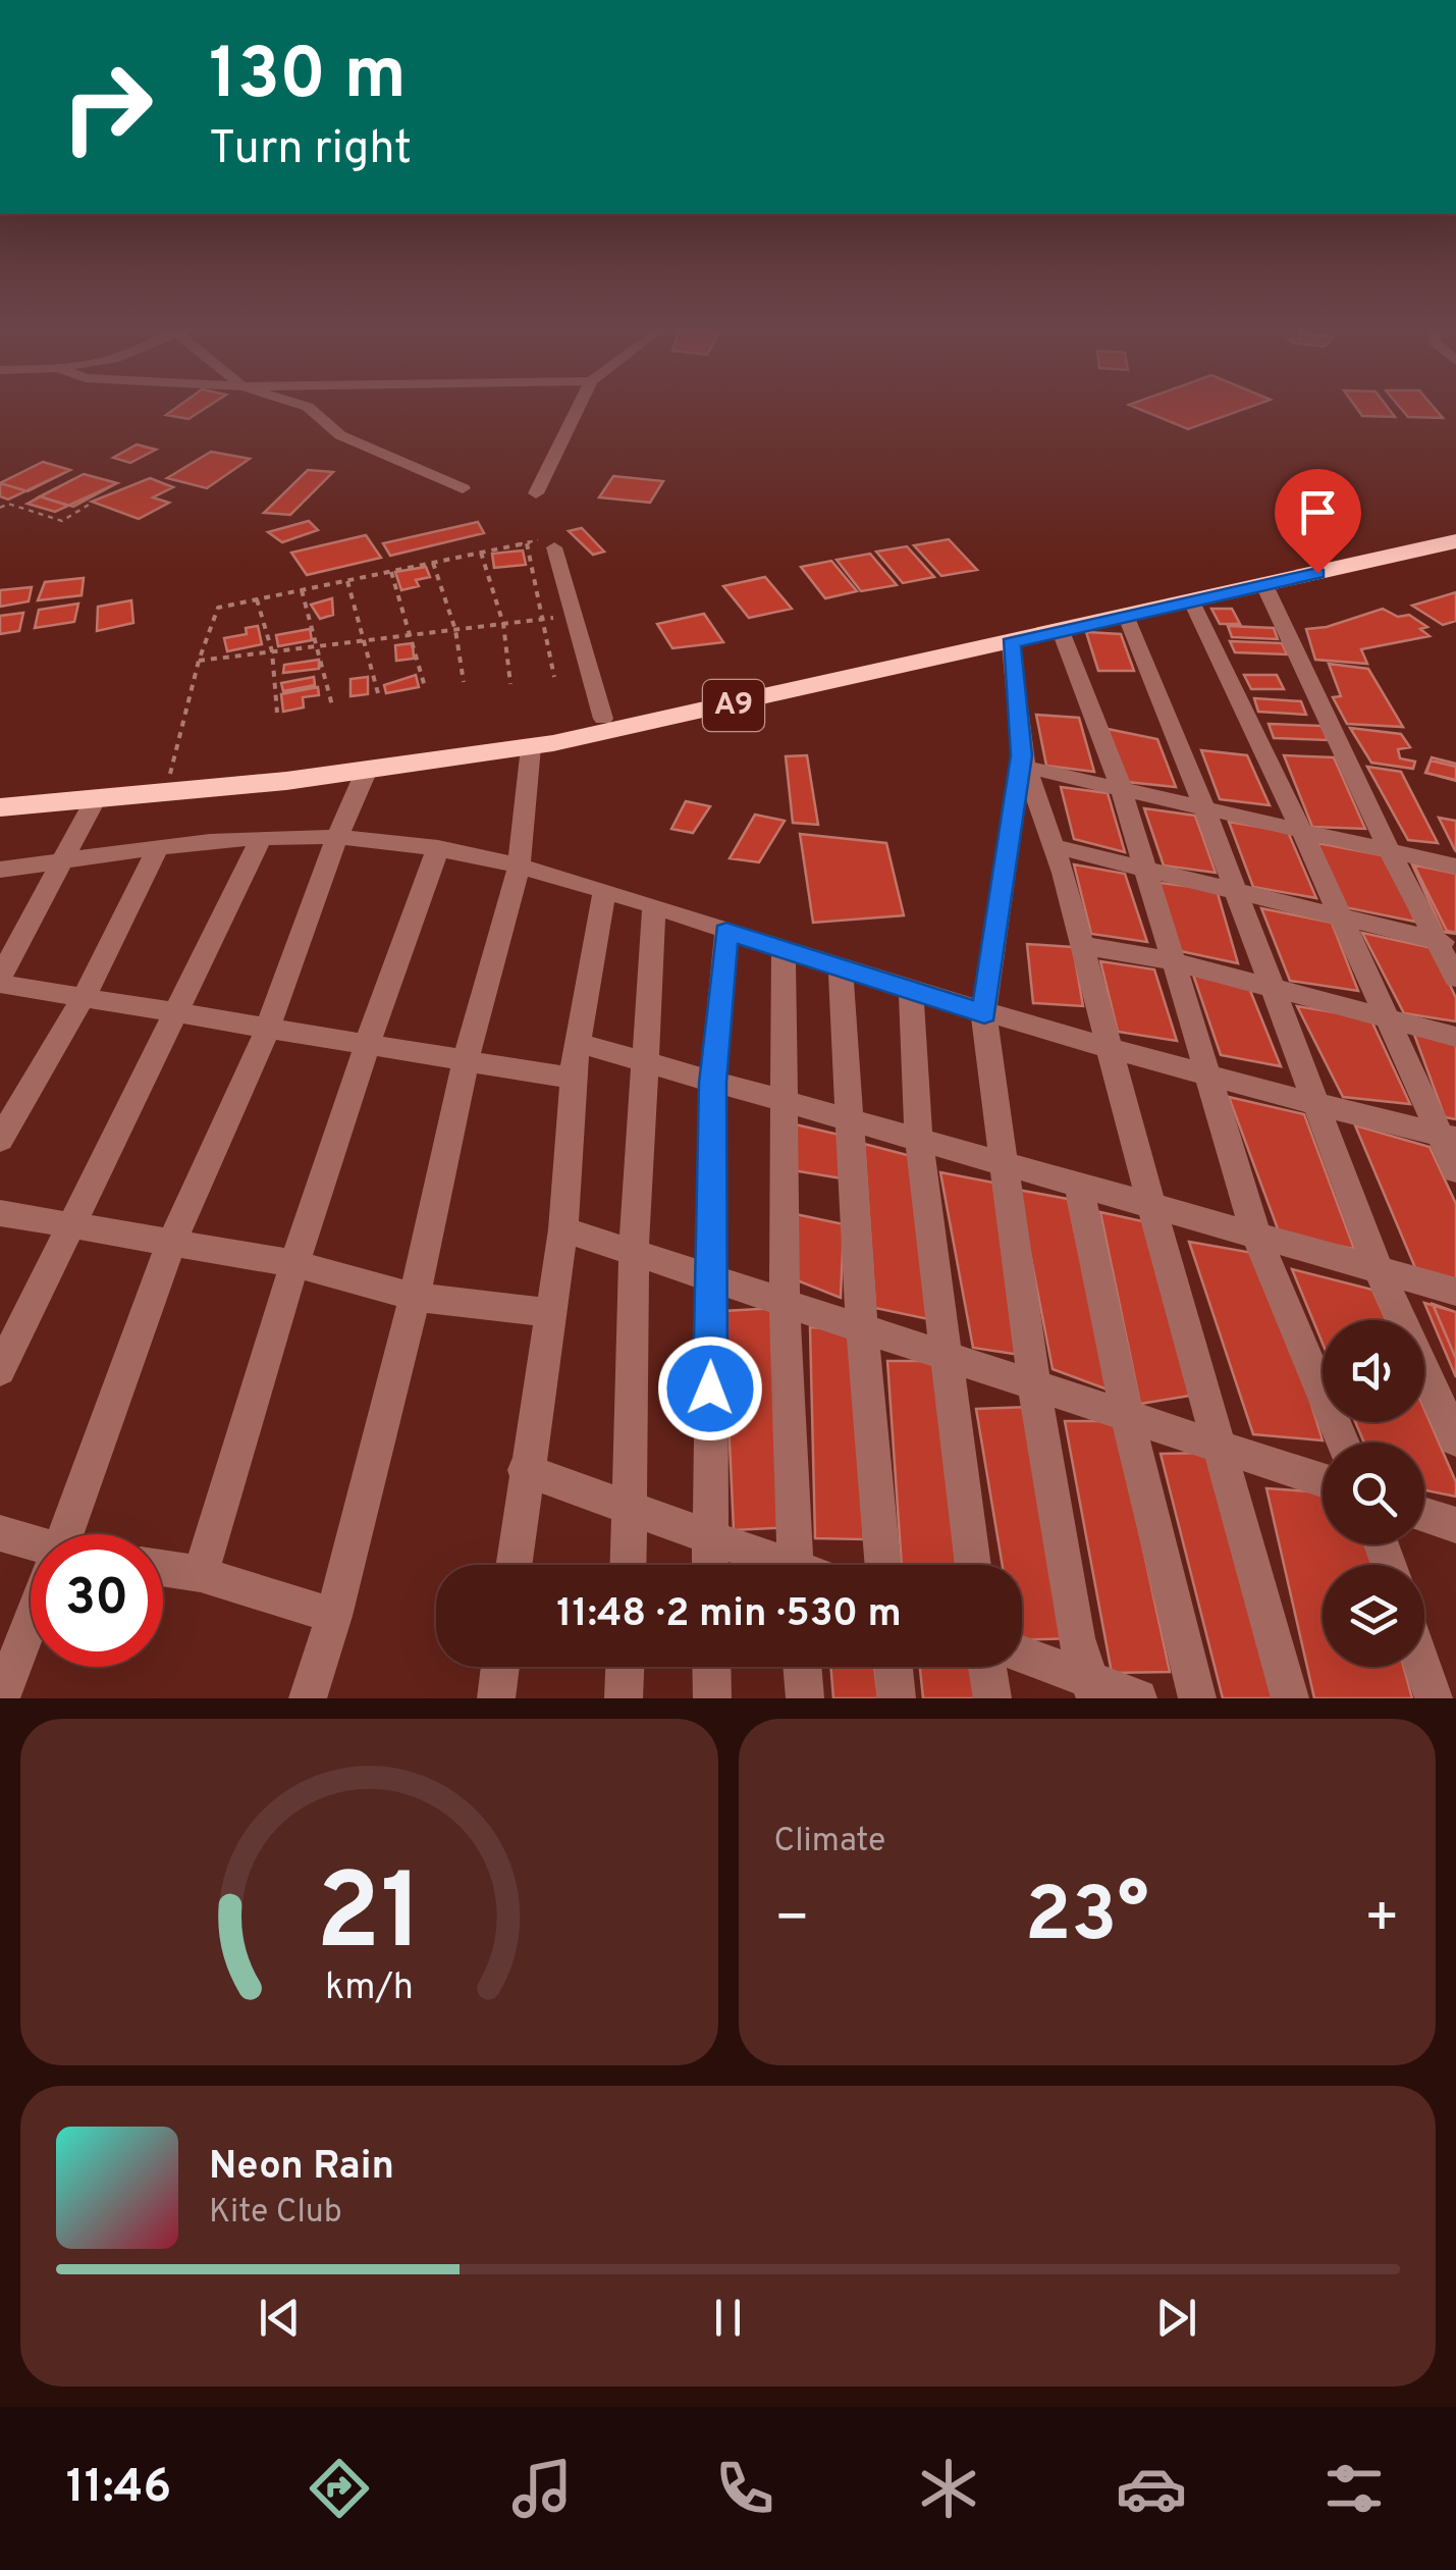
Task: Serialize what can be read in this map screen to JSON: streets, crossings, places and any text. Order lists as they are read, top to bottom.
{
  "streets": {
    "highway": ["A9"]
  },
  "page": {
    "turn": ["130 m", "Turn right"],
    "limit": "30",
    "trip": "11:48 · 2 min · 530 m",
    "tile": "Climate",
    "heat": ["−", "23°", "+"],
    "song": ["Neon Rain", "Kite Club"],
    "tabs": "11:46",
    "gauge": ["21", "km/h"]
  }
}
